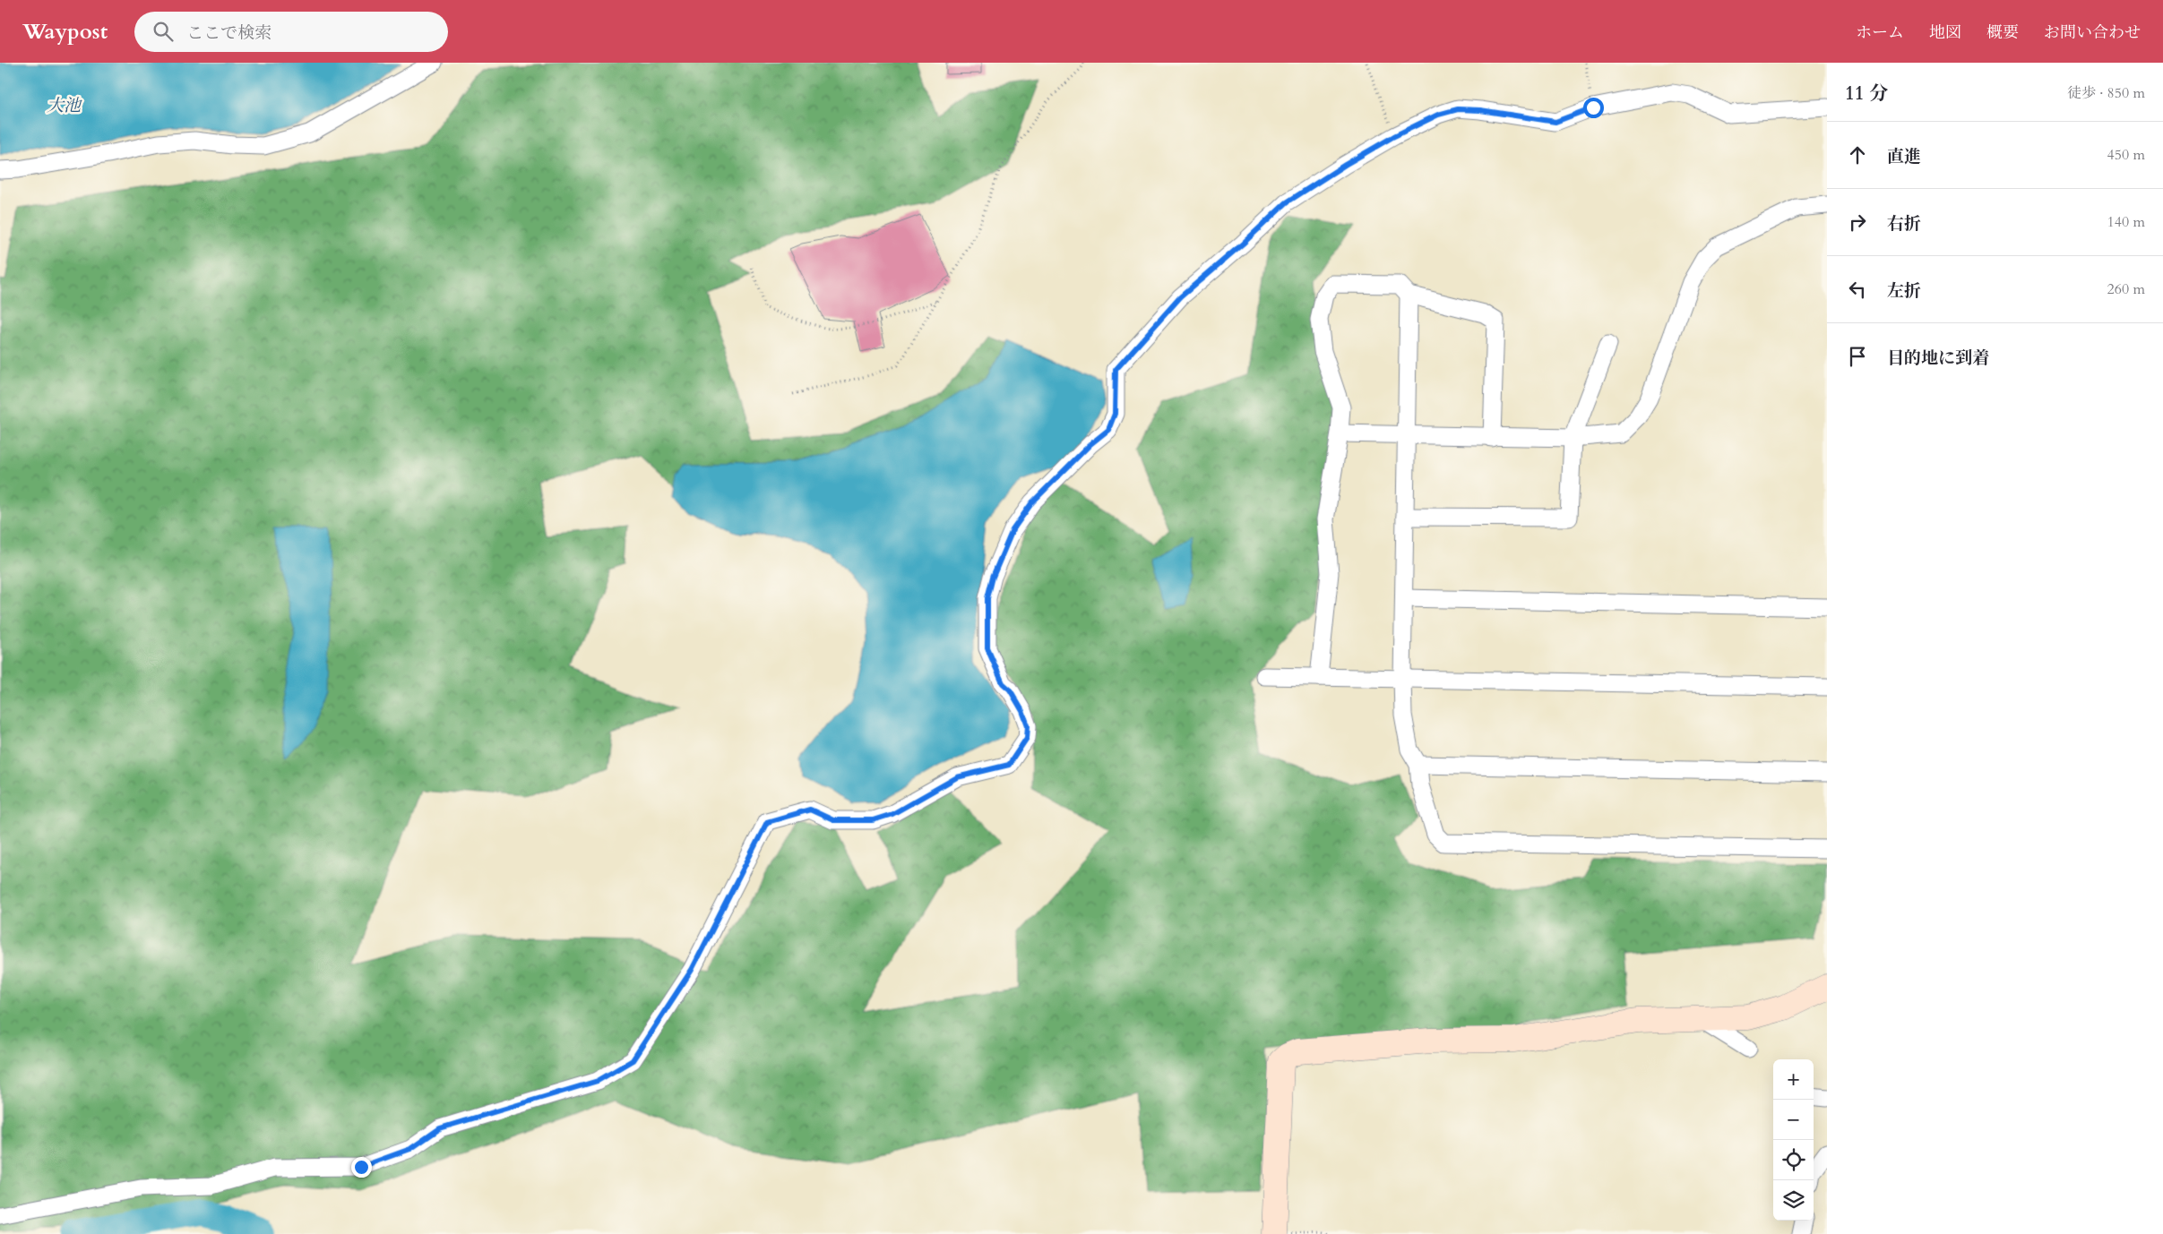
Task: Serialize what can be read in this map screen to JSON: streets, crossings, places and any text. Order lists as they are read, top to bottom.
{
  "water": ["大池"],
  "page": {
    "header": "Waypost",
    "search": "ここで検索",
    "nav": [
      "ホーム",
      "地図",
      "概要",
      "お問い合わせ"
    ],
    "heading": ["11 分", "徒歩 · 850 m"],
    "list": [
      ["直進", "450 m"],
      ["右折", "140 m"],
      ["左折", "260 m"],
      "目的地に到着"
    ],
    "map_buttons": ["+", "−"]
  }
}
